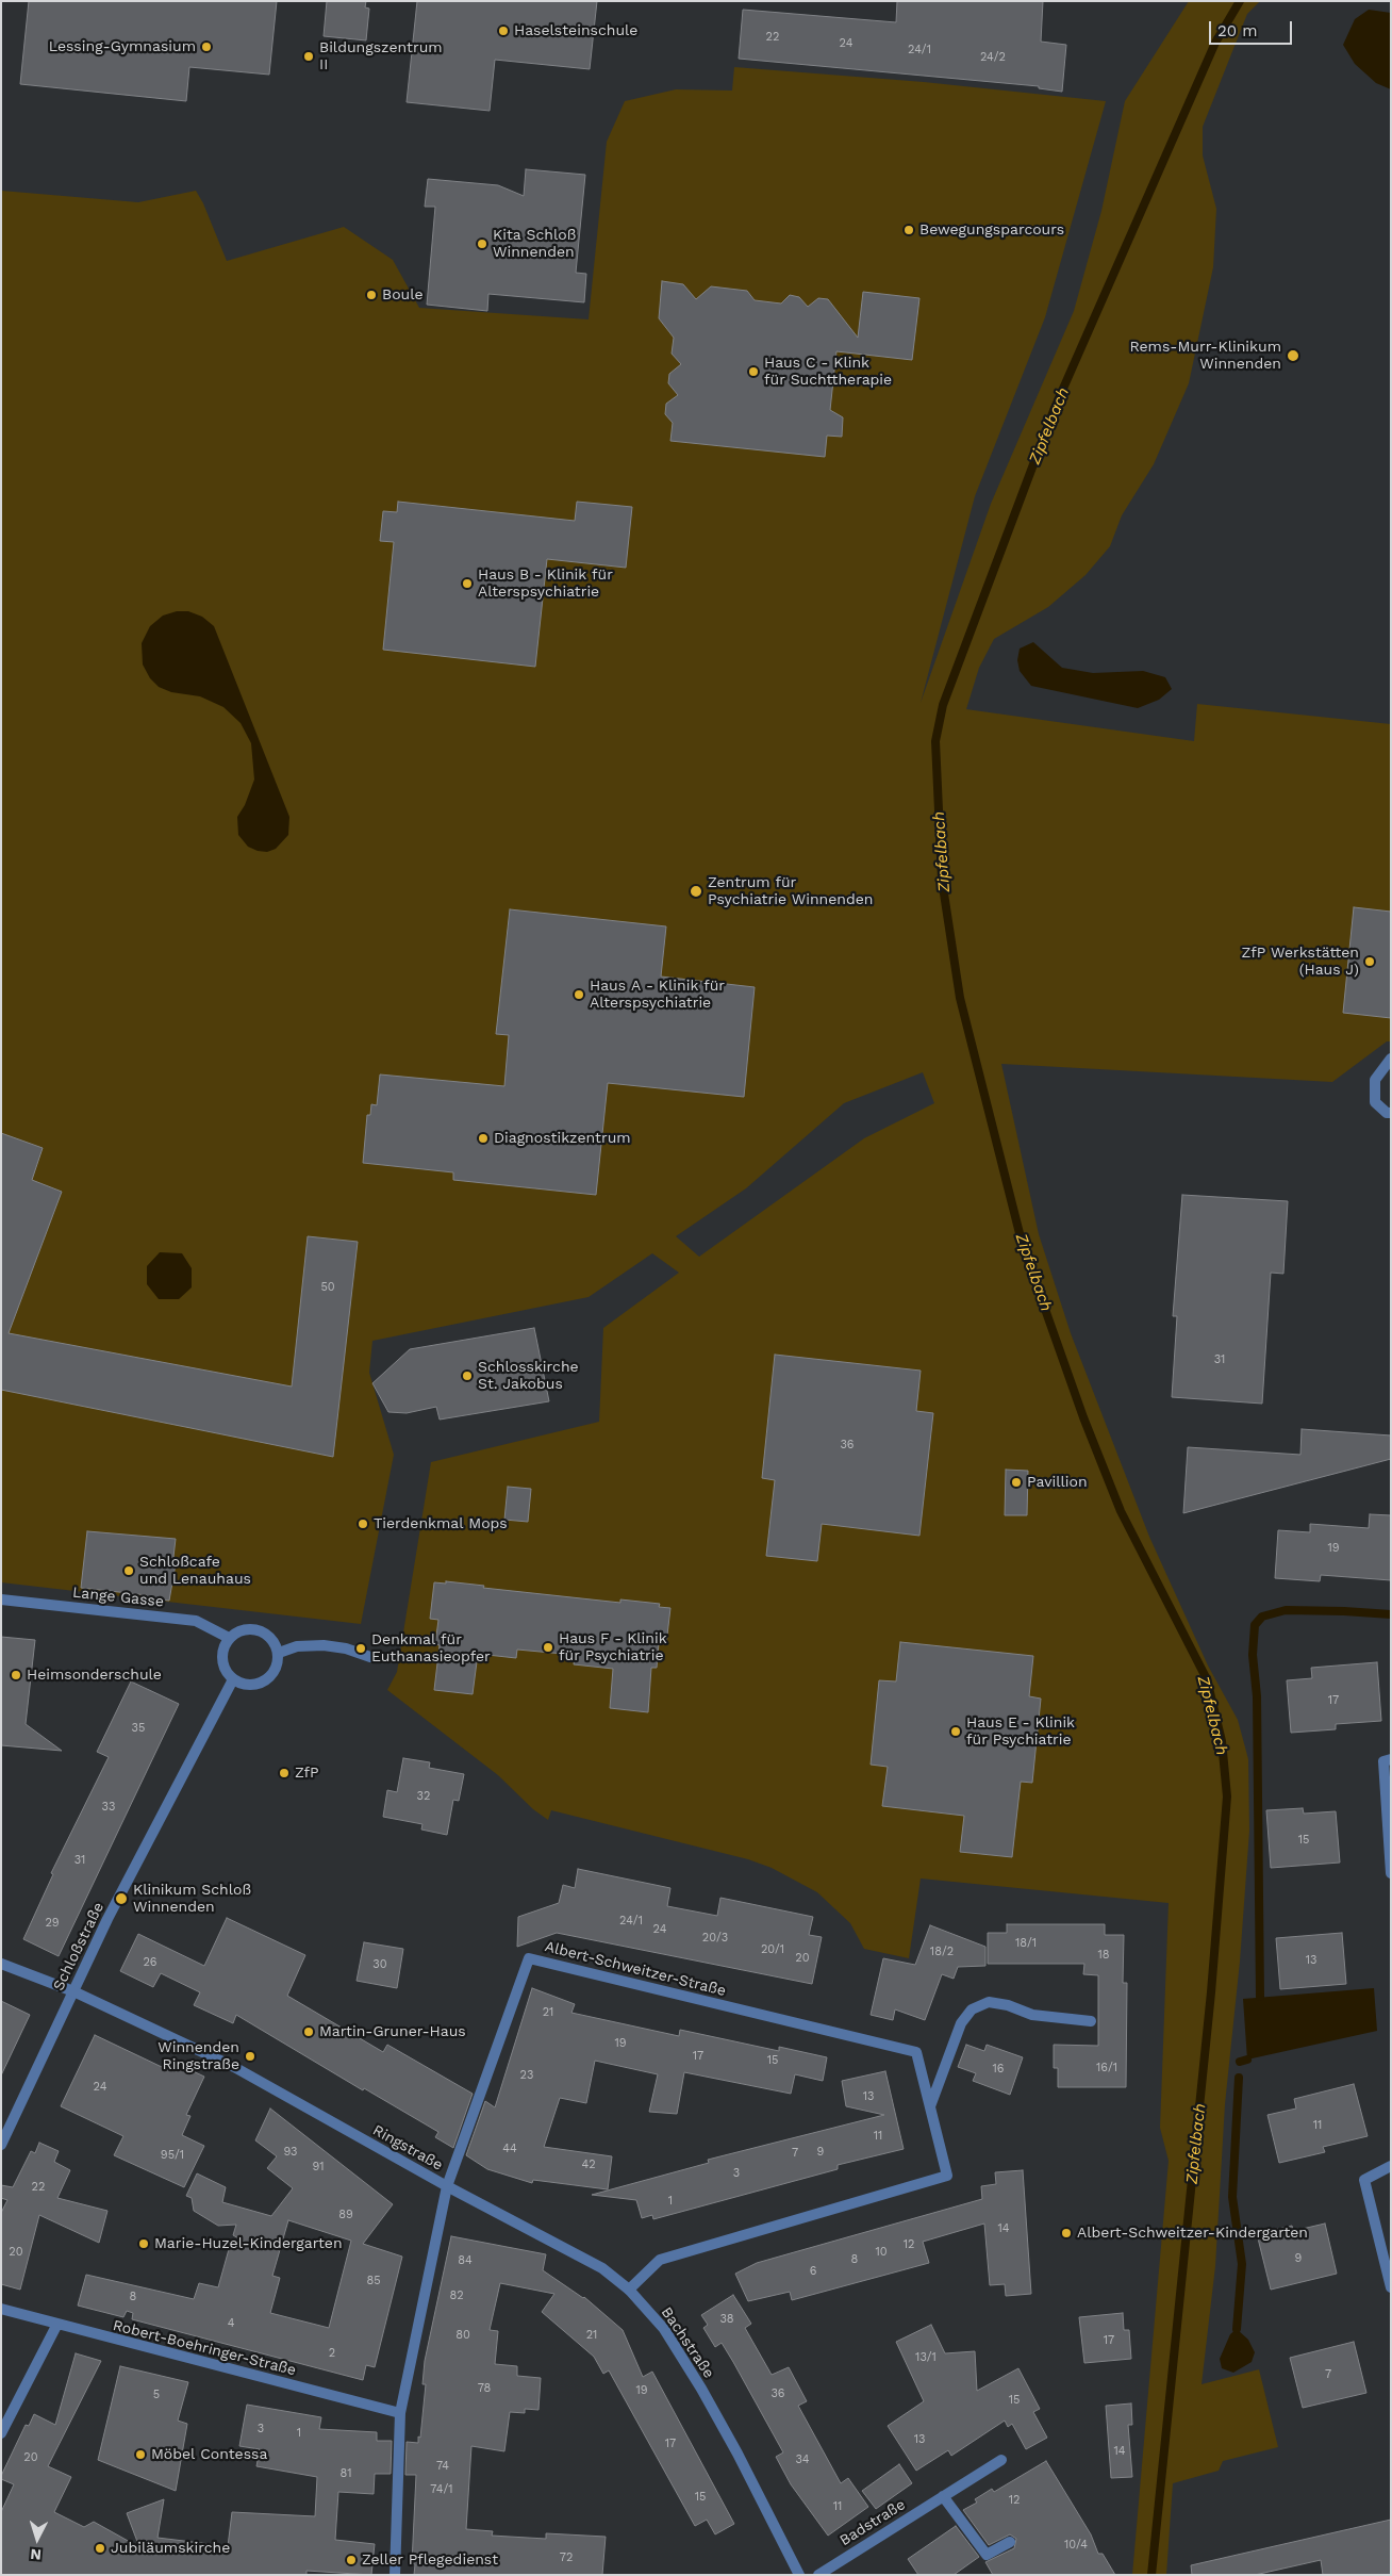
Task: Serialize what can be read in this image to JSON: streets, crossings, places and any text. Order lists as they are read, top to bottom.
{
  "streets": {
    "street": [
      "Lange Gasse",
      "Schloßstraße",
      "Albert-Schweitzer-Straße",
      "Ringstraße",
      "Bachstraße",
      "Robert-Boehringer-Straße",
      "Badstraße"
    ]
  },
  "crossings": [
    ["Lange Gasse", "Schloßstraße"],
    ["Schloßstraße", "Ringstraße"],
    ["Albert-Schweitzer-Straße", "Ringstraße"],
    ["Albert-Schweitzer-Straße", "Bachstraße"],
    ["Ringstraße", "Bachstraße"],
    ["Ringstraße", "Robert-Boehringer-Straße"]
  ],
  "water": ["Zipfelbach"],
  "places": [
    "Haselsteinschule",
    "Lessing-Gymnasium",
    "Bildungszentrum II",
    "Bewegungsparcours",
    "Kita Schloß Winnenden",
    "Boule",
    "Rems-Murr-Klinikum Winnenden",
    "Haus C - Klink für Suchttherapie",
    "Haus B - Klinik für Alterspsychiatrie",
    "Zentrum für Psychiatrie Winnenden",
    "ZfP Werkstätten (Haus J)",
    "Haus A - Klinik für Alterspsychiatrie",
    "Diagnostikzentrum",
    "Schlosskirche St. Jakobus",
    "Pavillion",
    "Tierdenkmal Mops",
    "Schloßcafe und Lenauhaus",
    "Haus F - Klinik für Psychiatrie",
    "Denkmal für Euthanasieopfer",
    "Heimsonderschule",
    "Haus E - Klinik für Psychiatrie",
    "ZfP",
    "Klinikum Schloß Winnenden",
    "Martin-Gruner-Haus",
    "Winnenden Ringstraße",
    "Albert-Schweitzer-Kindergarten",
    "Marie-Huzel-Kindergarten",
    "Möbel Contessa",
    "Jubiläumskirche",
    "Zeller Pflegedienst"
  ],
  "house_numbers": [
    "22",
    "24",
    "24/1",
    "24/2",
    "50",
    "31",
    "36",
    "19",
    "17",
    "35",
    "32",
    "33",
    "15",
    "31",
    "24/1",
    "29",
    "24",
    "20/3",
    "18/1",
    "20/1",
    "18/2",
    "18",
    "20",
    "13",
    "26",
    "30",
    "21",
    "19",
    "17",
    "15",
    "16/1",
    "16",
    "23",
    "24",
    "13",
    "11",
    "11",
    "44",
    "93",
    "9",
    "7",
    "95/1",
    "42",
    "91",
    "3",
    "22",
    "1",
    "89",
    "14",
    "12",
    "20",
    "10",
    "9",
    "8",
    "84",
    "6",
    "85",
    "82",
    "8",
    "38",
    "4",
    "80",
    "21",
    "17",
    "2",
    "13/1",
    "7",
    "78",
    "19",
    "36",
    "5",
    "15",
    "3",
    "1",
    "13",
    "17",
    "14",
    "20",
    "34",
    "74",
    "81",
    "74/1",
    "15",
    "12",
    "11",
    "10/4",
    "72"
  ],
  "scale_bar": "20 m",
  "north": "bottom"
}
